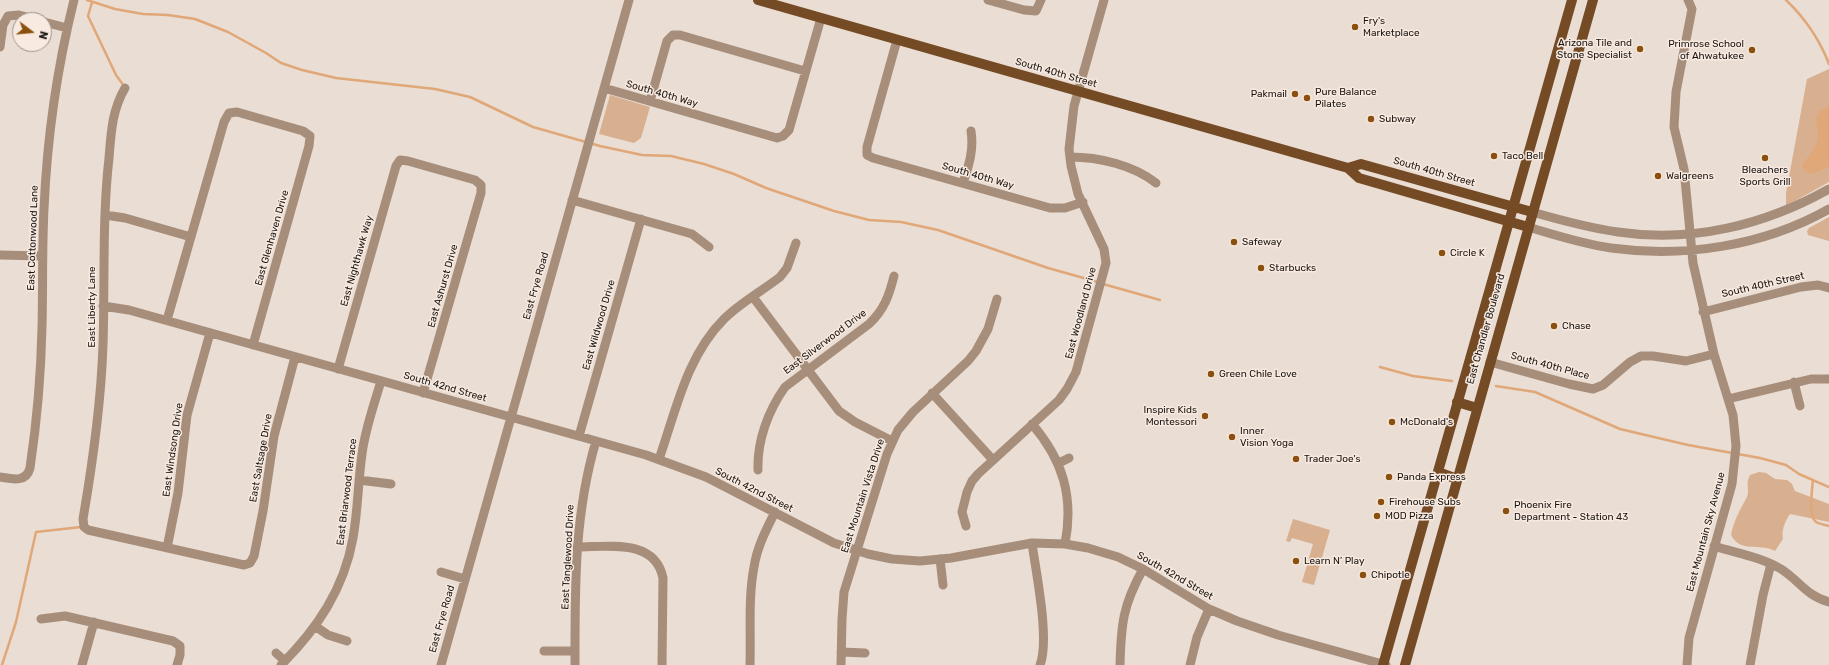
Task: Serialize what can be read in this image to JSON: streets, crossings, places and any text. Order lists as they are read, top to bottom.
{
  "streets": {
    "main road": ["South 40th Street", "East Chandler Boulevard"],
    "street": [
      "South 40th Way",
      "East Cottonwood Lane",
      "East Glenhaven Drive",
      "East Nighthawk Way",
      "East Ashurst Drive",
      "East Frye Road",
      "East Liberty Lane",
      "East Woodland Drive",
      "East Wildwood Drive",
      "East Silverwood Drive",
      "South 40th Place",
      "South 42nd Street",
      "East Windsong Drive",
      "East Saltsage Drive",
      "East Briarwood Terrace",
      "East Mountain Vista Drive",
      "East Mountain Sky Avenue",
      "East Tanglewood Drive"
    ]
  },
  "crossings": [
    ["South 40th Street", "South 40th Way"],
    ["South 40th Street", "East Woodland Drive"],
    ["South 40th Street", "East Chandler Boulevard"],
    ["South 40th Street", "East Mountain Sky Avenue"],
    ["South 40th Way", "East Frye Road"],
    ["South 40th Way", "East Woodland Drive"],
    ["East Glenhaven Drive", "South 42nd Street"],
    ["East Nighthawk Way", "East Ashurst Drive"],
    ["East Nighthawk Way", "South 42nd Street"],
    ["East Ashurst Drive", "South 42nd Street"],
    ["East Frye Road", "South 42nd Street"],
    ["East Liberty Lane", "South 42nd Street"],
    ["East Liberty Lane", "East Windsong Drive"],
    ["East Liberty Lane", "East Saltsage Drive"],
    ["East Wildwood Drive", "South 42nd Street"],
    ["East Chandler Boulevard", "South 40th Place"],
    ["East Chandler Boulevard", "South 42nd Street"],
    ["South 40th Place", "East Mountain Sky Avenue"],
    ["South 42nd Street", "East Windsong Drive"],
    ["South 42nd Street", "East Saltsage Drive"],
    ["South 42nd Street", "East Briarwood Terrace"],
    ["South 42nd Street", "East Mountain Vista Drive"],
    ["South 42nd Street", "East Tanglewood Drive"],
    ["East Windsong Drive", "East Saltsage Drive"]
  ],
  "places": [
    "Fry's Marketplace",
    "Arizona Tile and Stone Specialist",
    "Primrose School of Ahwatukee",
    "Pakmail",
    "Pure Balance Pilates",
    "Subway",
    "Taco Bell",
    "Bleachers Sports Grill",
    "Walgreens",
    "Safeway",
    "Circle K",
    "Starbucks",
    "Chase",
    "Green Chile Love",
    "Inspire Kids Montessori",
    "McDonald's",
    "Inner Vision Yoga",
    "Trader Joe's",
    "Panda Express",
    "Firehouse Subs",
    "Phoenix Fire Department - Station 43",
    "MOD Pizza",
    "Learn N’ Play",
    "Chipotle"
  ],
  "north": "right"
}
